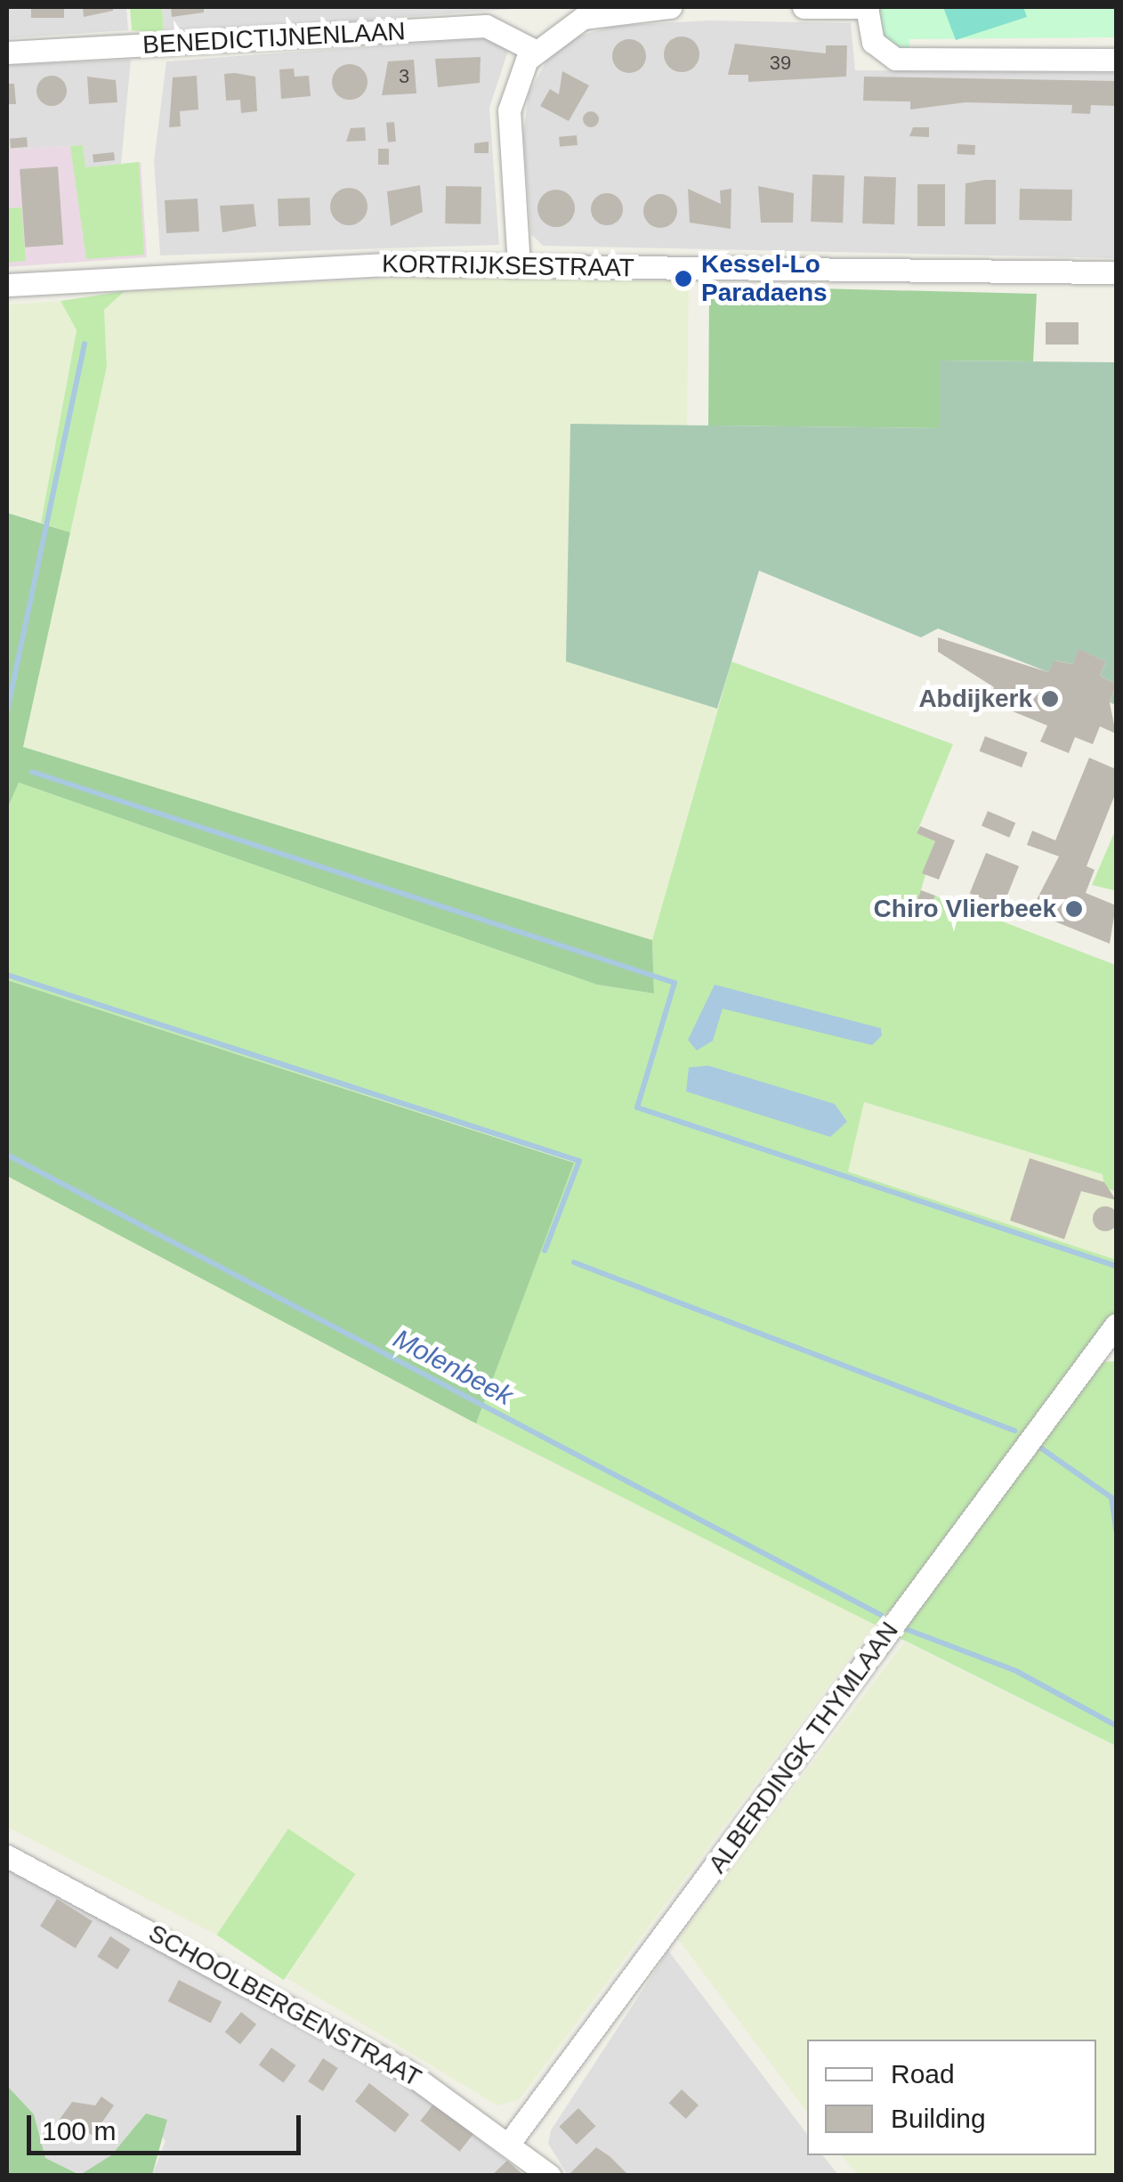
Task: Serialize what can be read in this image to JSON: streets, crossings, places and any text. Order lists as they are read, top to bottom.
{
  "streets": {
    "street": [
      "BENEDICTIJNENLAAN",
      "KORTRIJKSESTRAAT",
      "ALBERDINGK THYMLAAN",
      "SCHOOLBERGENSTRAAT"
    ]
  },
  "crossings": [
    ["ALBERDINGK THYMLAAN", "SCHOOLBERGENSTRAAT"]
  ],
  "water": ["Molenbeek"],
  "places": ["Kessel-Lo Paradaens", "Abdijkerk", "Chiro Vlierbeek"],
  "house_numbers": ["39", "3"],
  "legend": ["Road", "Building"],
  "scale_bar": "100 m"
}
